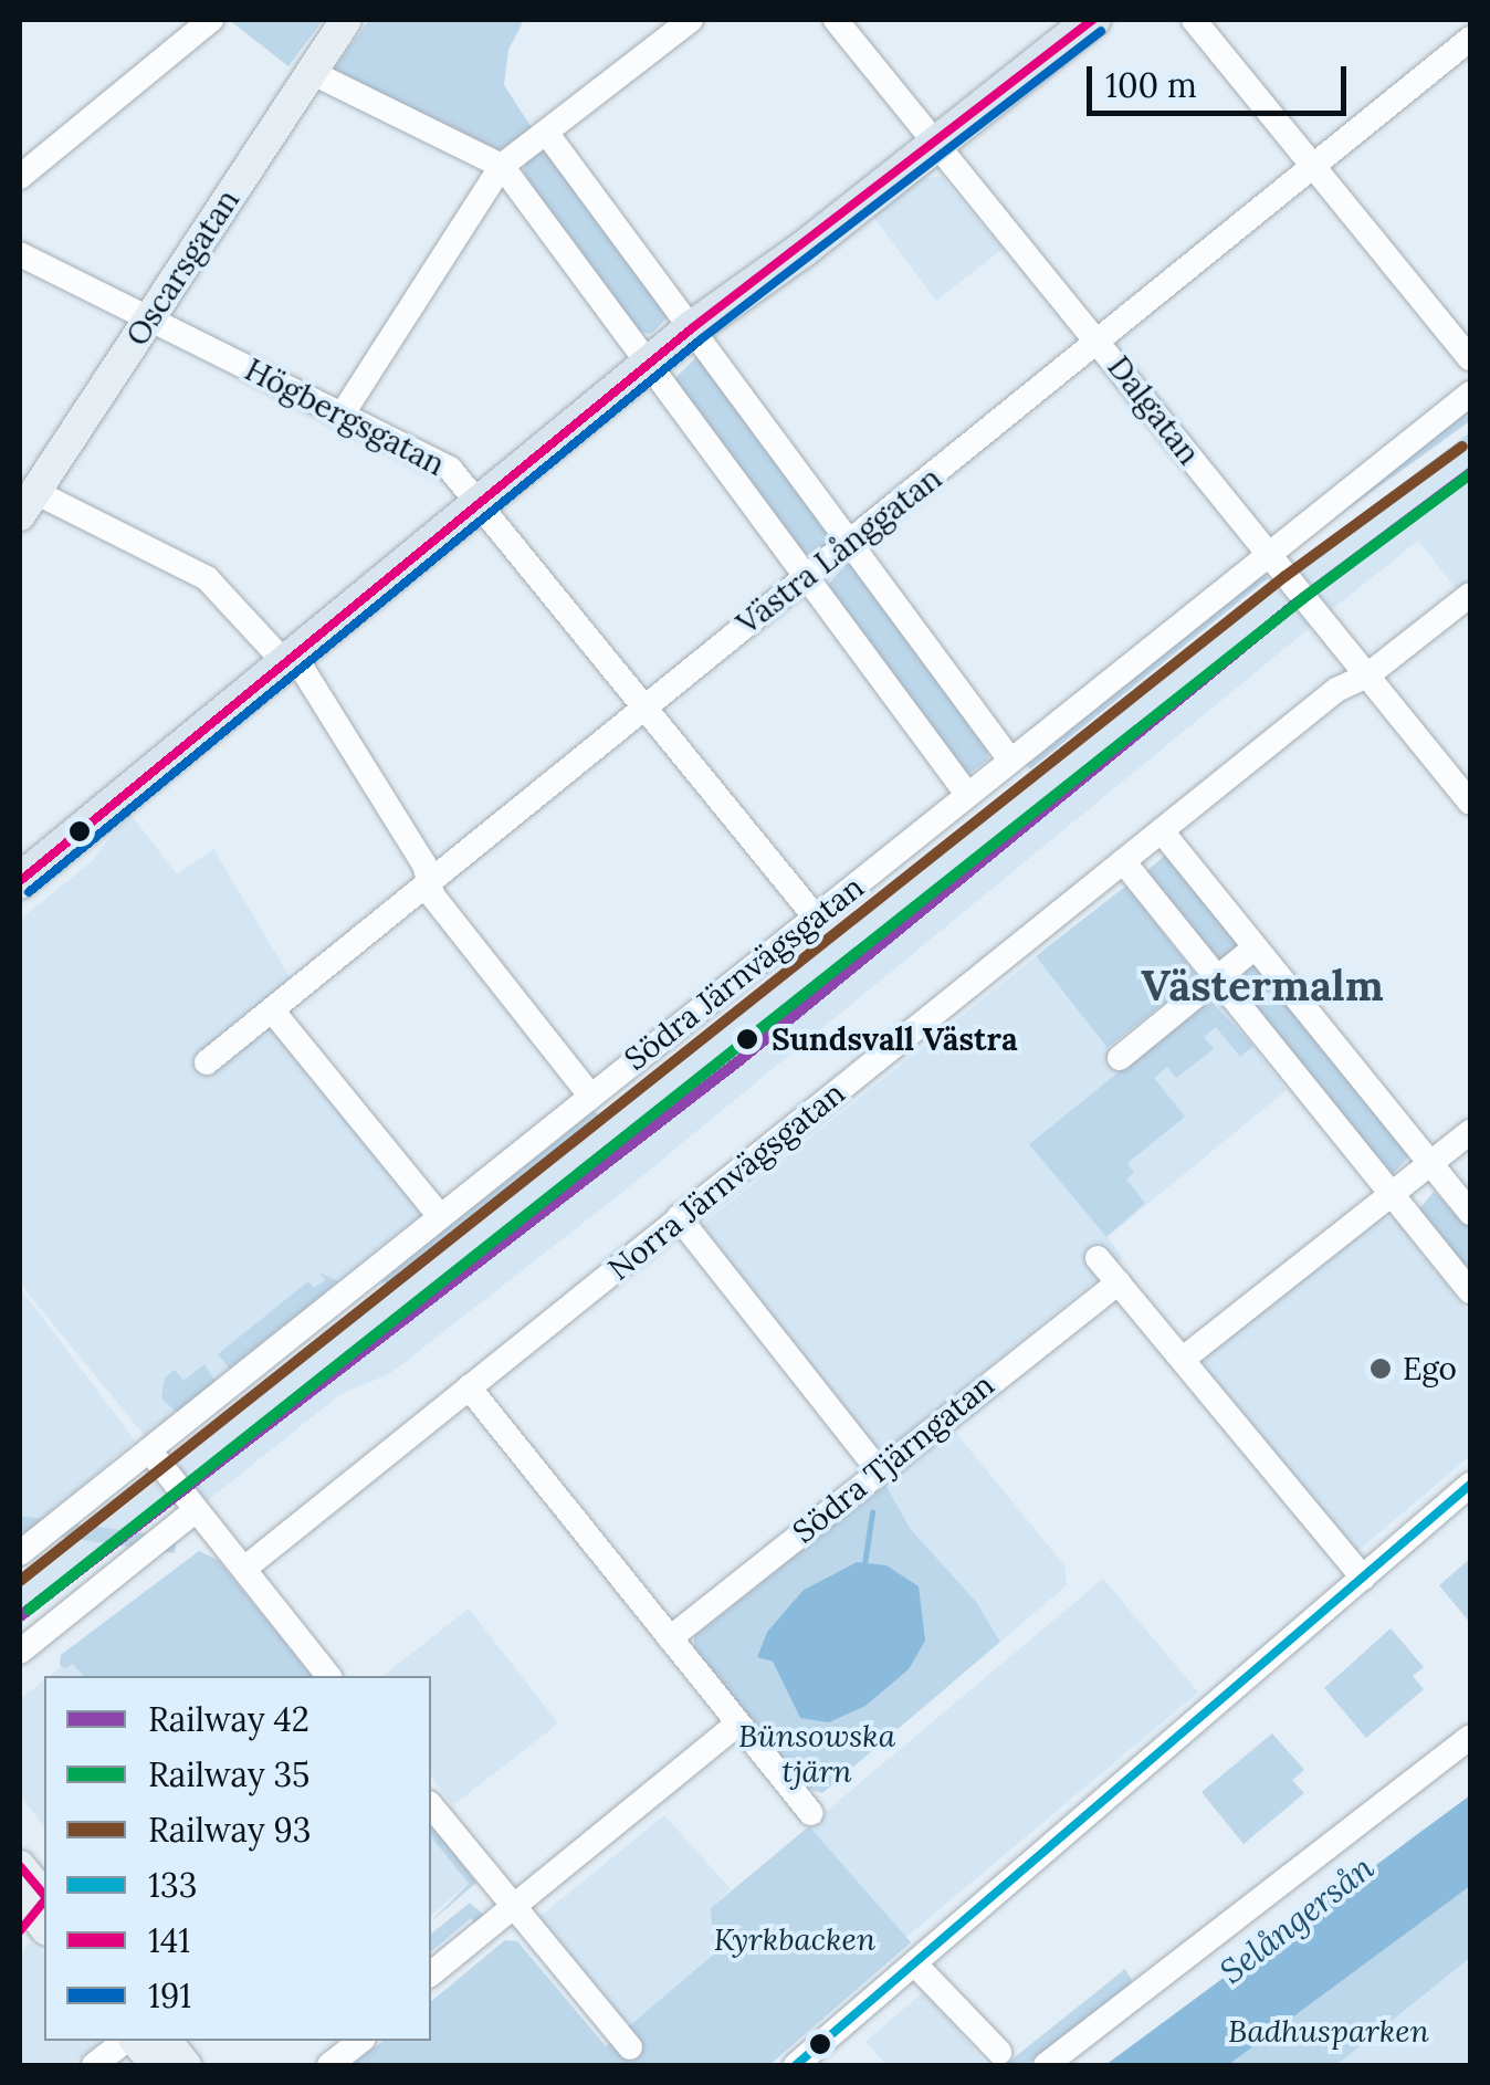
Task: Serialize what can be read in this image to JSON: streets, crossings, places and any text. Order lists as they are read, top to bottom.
{
  "streets": {
    "main road": ["Oscarsgatan"],
    "street": [
      "Dalgatan",
      "Högbergsgatan",
      "Västra Långgatan",
      "Södra Järnvägsgatan",
      "Norra Järnvägsgatan",
      "Södra Tjärngatan"
    ]
  },
  "crossings": [
    ["Oscarsgatan", "Högbergsgatan"],
    ["Dalgatan", "Västra Långgatan"],
    ["Dalgatan", "Södra Järnvägsgatan"],
    ["Dalgatan", "Norra Järnvägsgatan"],
    ["Högbergsgatan", "Västra Långgatan"],
    ["Högbergsgatan", "Södra Järnvägsgatan"]
  ],
  "districts": ["Västermalm"],
  "water": ["Selångersån"],
  "parks": ["Bünsowska tjärn", "Kyrkbacken", "Badhusparken"],
  "places": ["Sundsvall Västra", "Ego"],
  "lines": [
    "transit line 141",
    "transit line 191",
    "rail line 93",
    "rail line 42",
    "rail line 35",
    "transit line 133"
  ],
  "legend": [
    "Railway 42",
    "Railway 35",
    "Railway 93",
    "133",
    "141",
    "191"
  ],
  "scale_bar": "100 m"
}
